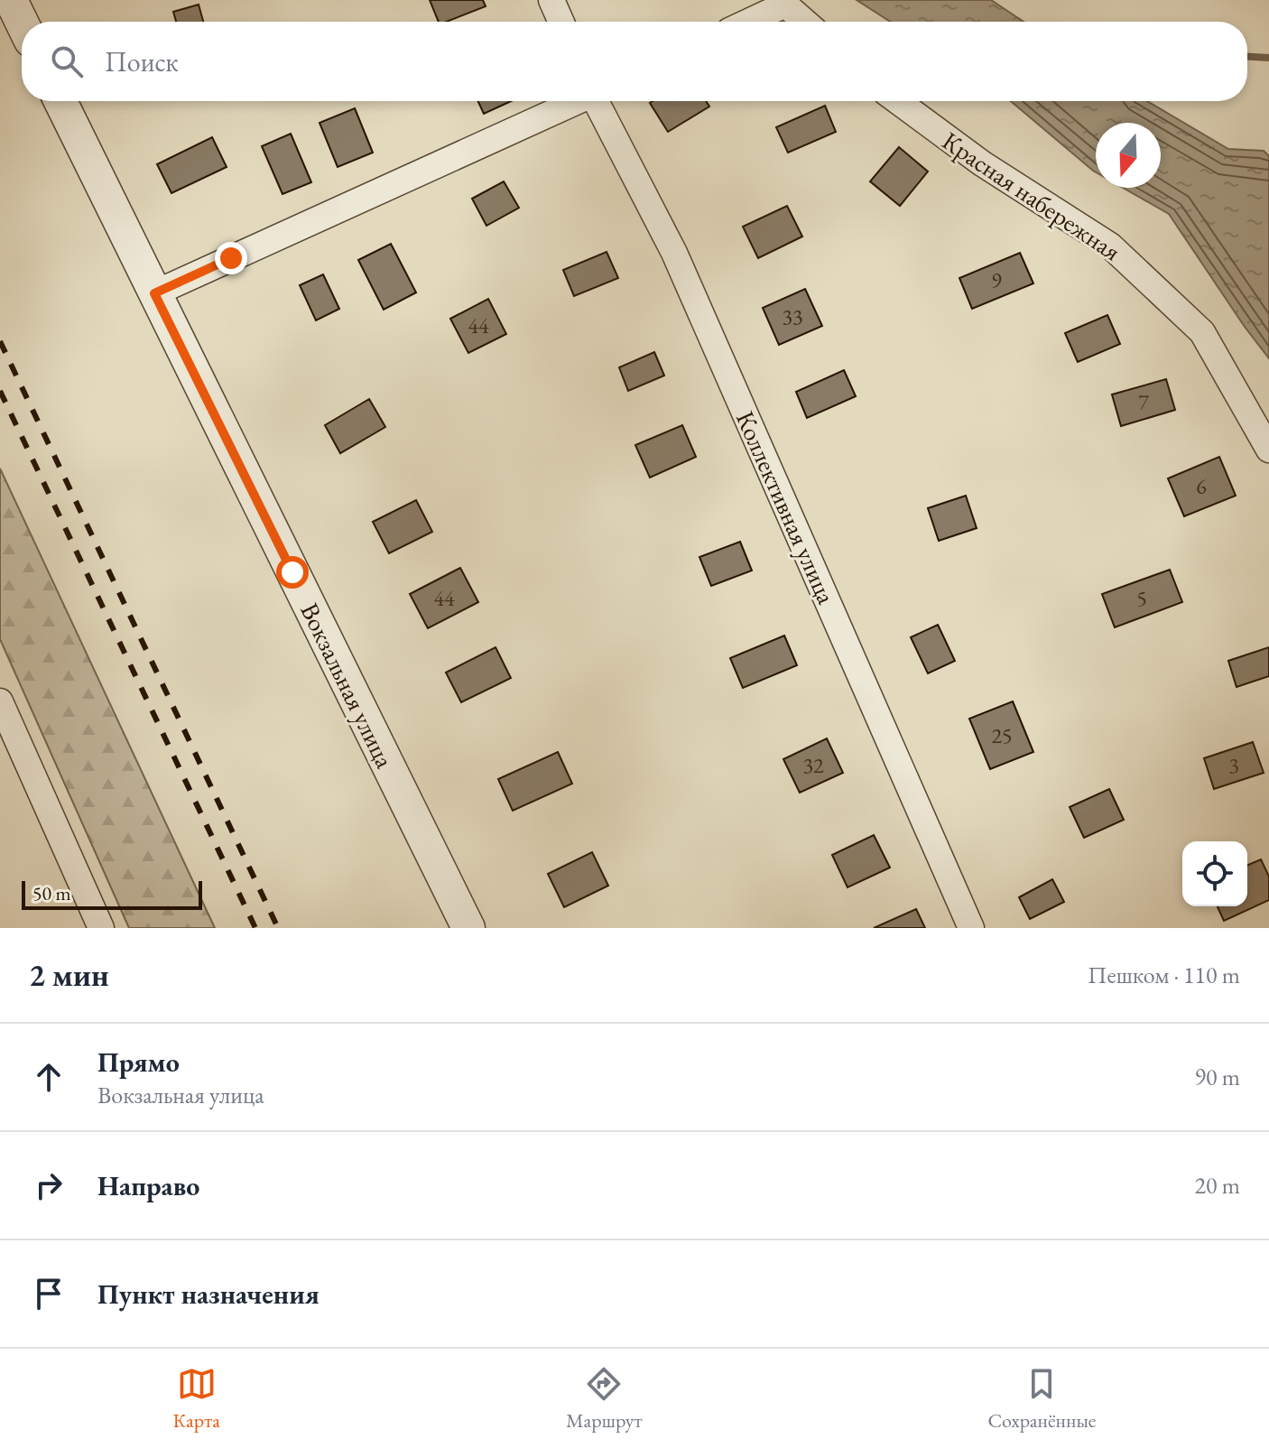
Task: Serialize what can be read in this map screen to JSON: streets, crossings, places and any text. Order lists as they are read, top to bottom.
{
  "streets": {
    "street": ["Красная набережная", "Коллективная улица", "Вокзальная улица"]
  },
  "house_numbers": [
    "9",
    "33",
    "44",
    "7",
    "6",
    "44",
    "5",
    "25",
    "32",
    "3"
  ],
  "scale_bar": "50 m",
  "north": "bottom",
  "page": {
    "search": "Поиск",
    "scale": "50 m",
    "heading": ["2 мин", "Пешком · 110 m"],
    "list": [
      ["Прямо", "Вокзальная улица", "90 m"],
      ["Направо", "20 m"],
      "Пункт назначения"
    ],
    "nav": ["Карта", "Маршрут", "Сохранённые"]
  }
}
